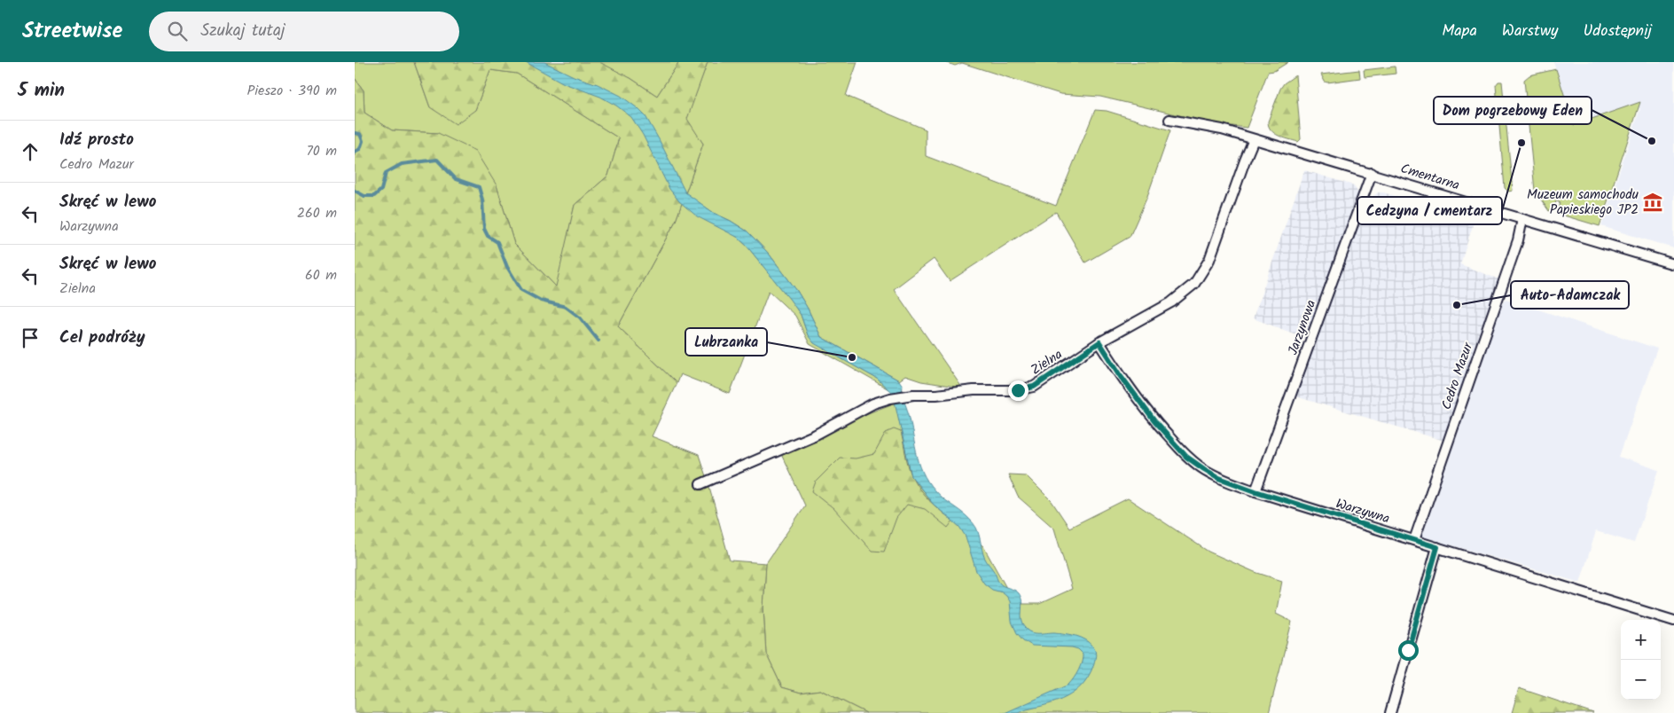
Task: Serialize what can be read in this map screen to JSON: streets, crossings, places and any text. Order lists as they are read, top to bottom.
{
  "streets": {
    "street": [
      "Cmentarna",
      "Jarzynowa",
      "Zielna",
      "Cedro Mazur",
      "Warzywna"
    ]
  },
  "crossings": [
    ["Cmentarna", "Jarzynowa"],
    ["Cmentarna", "Zielna"],
    ["Cmentarna", "Cedro Mazur"],
    ["Jarzynowa", "Warzywna"],
    ["Zielna", "Warzywna"],
    ["Cedro Mazur", "Warzywna"]
  ],
  "places": {
    "other": [
      "Dom pogrzebowy Eden",
      "Cedzyna / cmentarz",
      "Auto-Adamczak",
      "Lubrzanka"
    ],
    "museum": ["Muzeum samochodu Papieskiego JP2"]
  },
  "page": {
    "header": "Streetwise",
    "search": "Szukaj tutaj",
    "nav": ["Mapa", "Warstwy", "Udostępnij"],
    "heading": ["5 min", "Pieszo · 390 m"],
    "list": [
      ["Idź prosto", "Cedro Mazur", "70 m"],
      ["Skręć w lewo", "Warzywna", "260 m"],
      ["Skręć w lewo", "Zielna", "60 m"],
      "Cel podróży"
    ],
    "map_buttons": ["+", "−"]
  }
}
